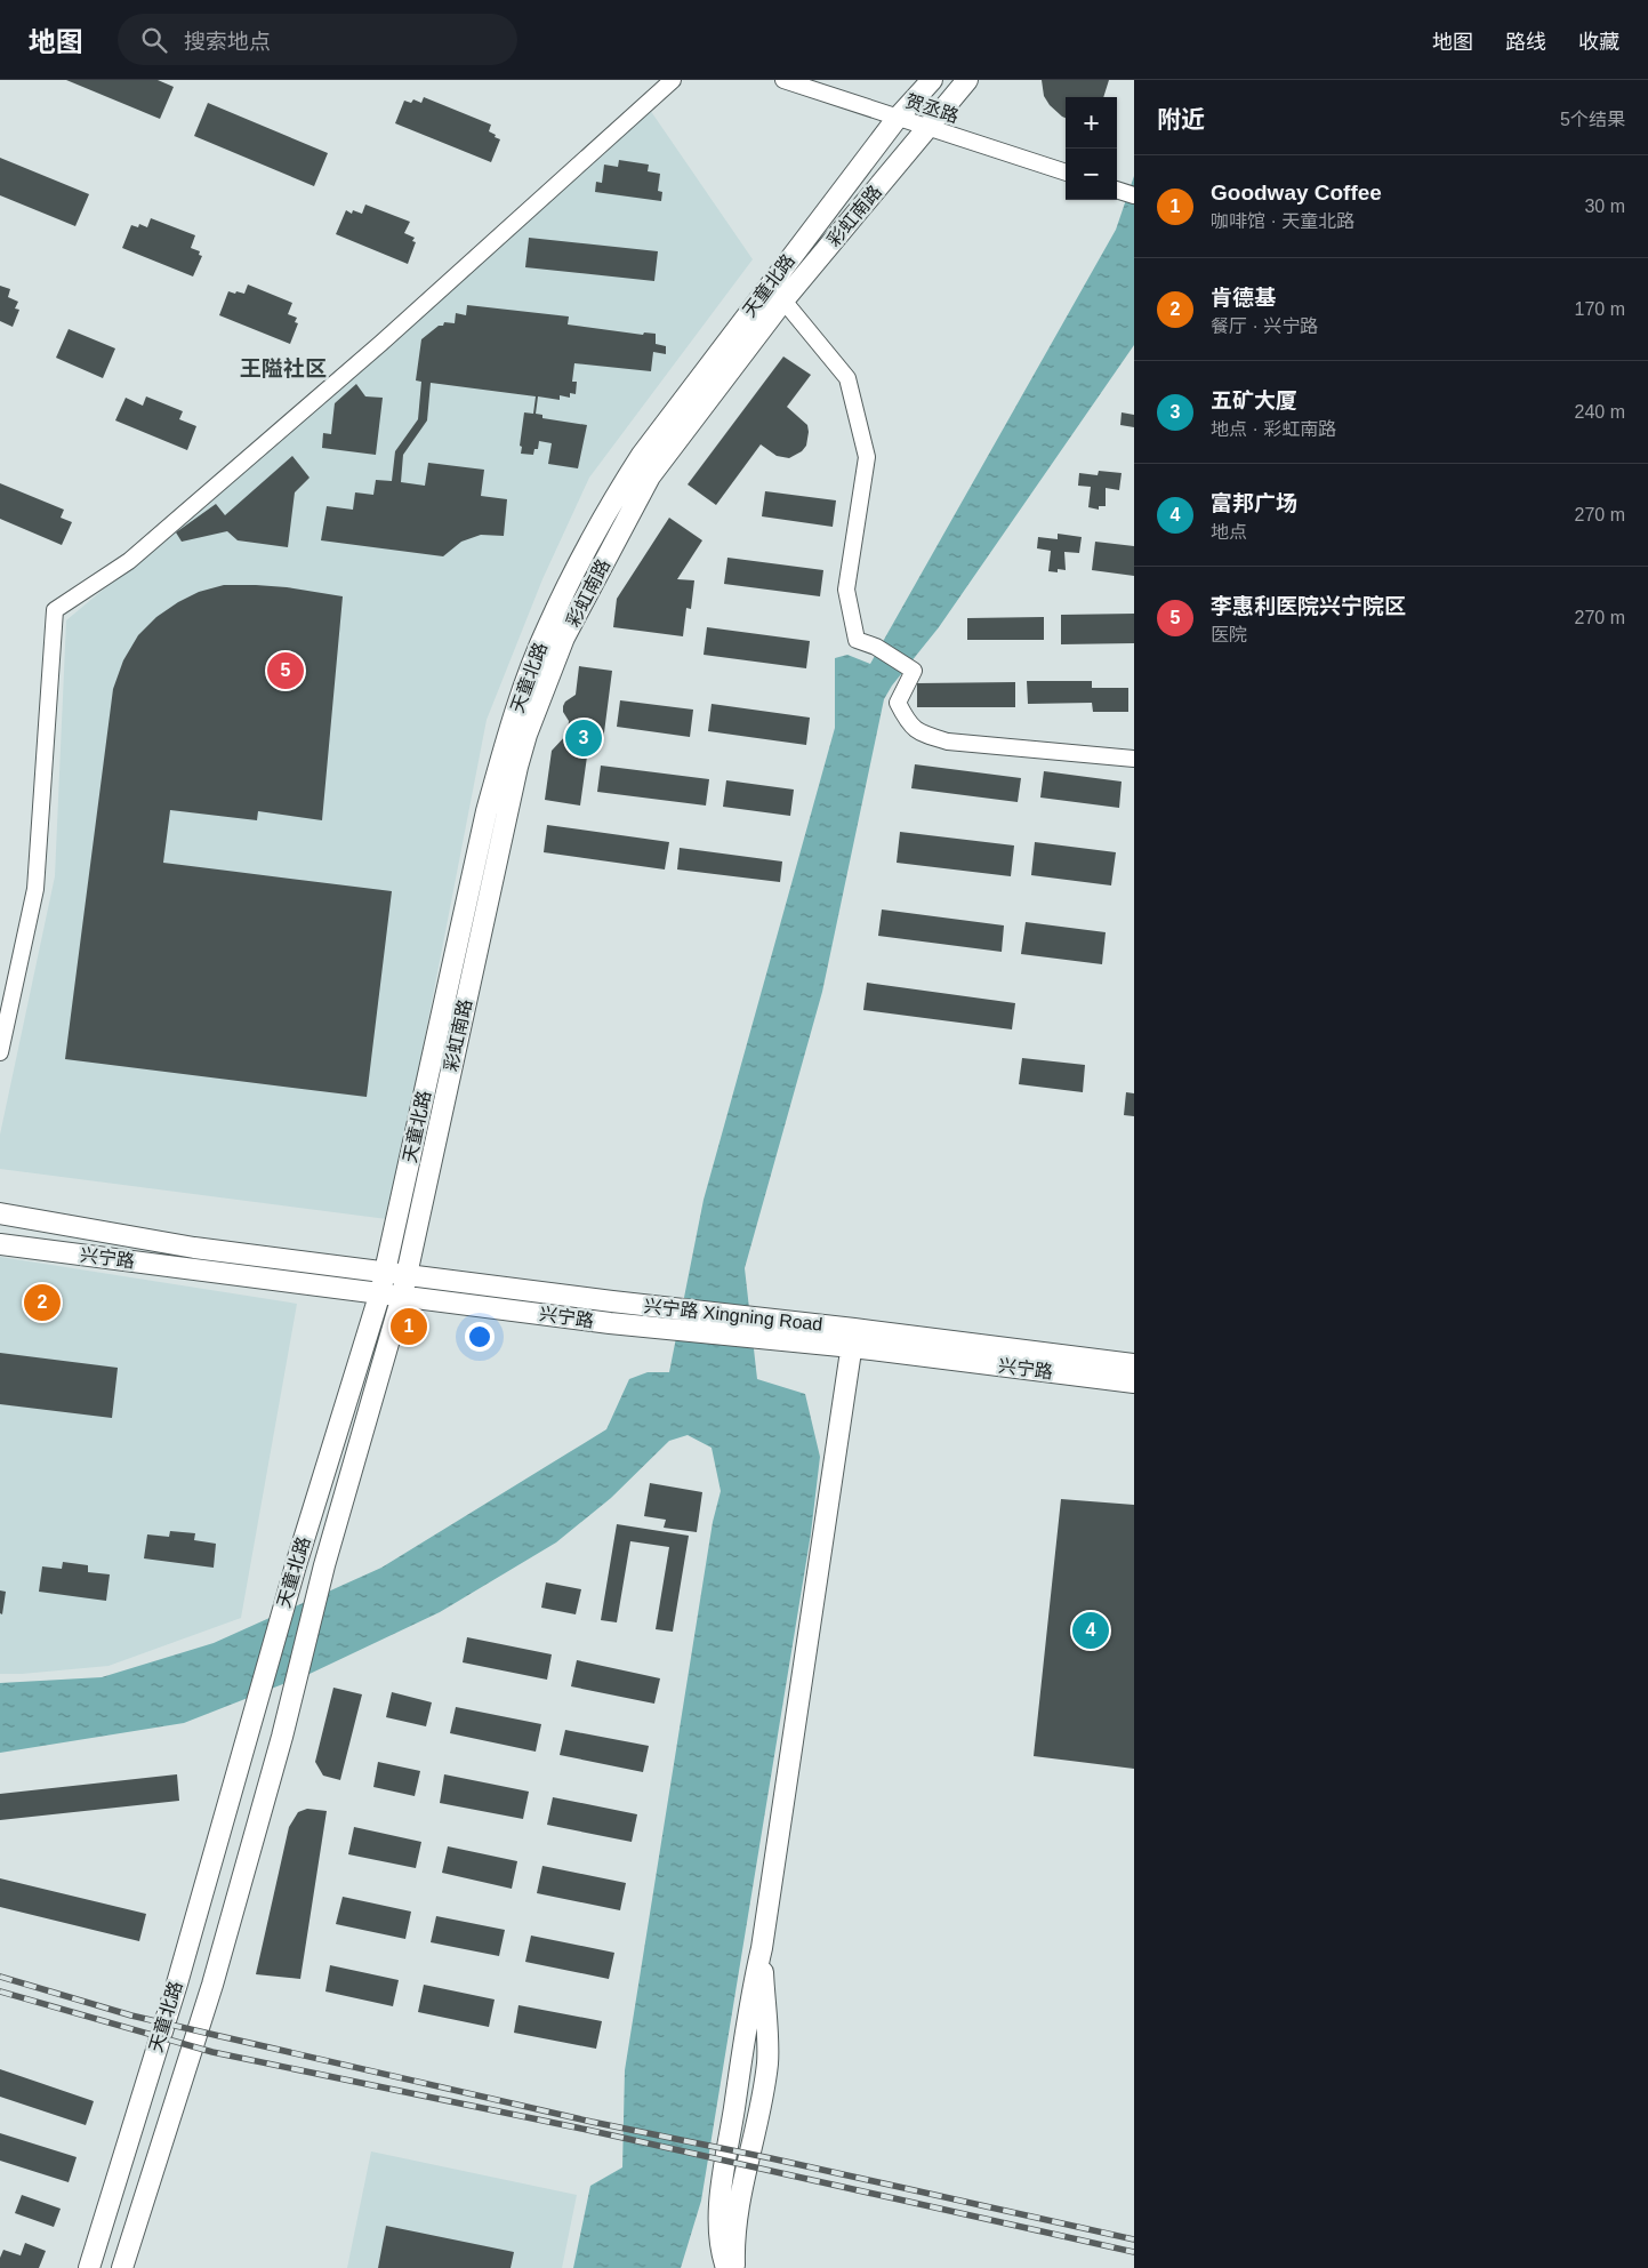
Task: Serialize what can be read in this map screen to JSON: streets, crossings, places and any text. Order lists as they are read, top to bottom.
{
  "streets": {
    "main road": [
      "彩虹南路",
      "天童北路",
      "兴宁路",
      "兴宁路 Xingning Road"
    ],
    "street": ["贺丞路"]
  },
  "crossings": [
    ["贺丞路", "彩虹南路"],
    ["贺丞路", "天童北路"],
    ["彩虹南路", "天童北路"],
    ["彩虹南路", "兴宁路"],
    ["天童北路", "兴宁路"],
    ["兴宁路", "兴宁路 Xingning Road"]
  ],
  "districts": ["王隘社区"],
  "page": {
    "header": "地图",
    "search": "搜索地点",
    "nav": ["地图", "路线", "收藏"],
    "heading": ["附近", "5个结果"],
    "map_buttons": ["+", "−"],
    "list": [
      {
        "mark": "1",
        "name": "Goodway Coffee",
        "note": "咖啡馆 · 天童北路",
        "value": "30 m"
      },
      {
        "mark": "2",
        "name": "肯德基",
        "note": "餐厅 · 兴宁路",
        "value": "170 m"
      },
      {
        "mark": "3",
        "name": "五矿大厦",
        "note": "地点 · 彩虹南路",
        "value": "240 m"
      },
      {
        "mark": "4",
        "name": "富邦广场",
        "note": "地点",
        "value": "270 m"
      },
      {
        "mark": "5",
        "name": "李惠利医院兴宁院区",
        "note": "医院",
        "value": "270 m"
      }
    ],
    "pins": [
      "5",
      "3",
      "2",
      "1",
      "4"
    ]
  }
}
